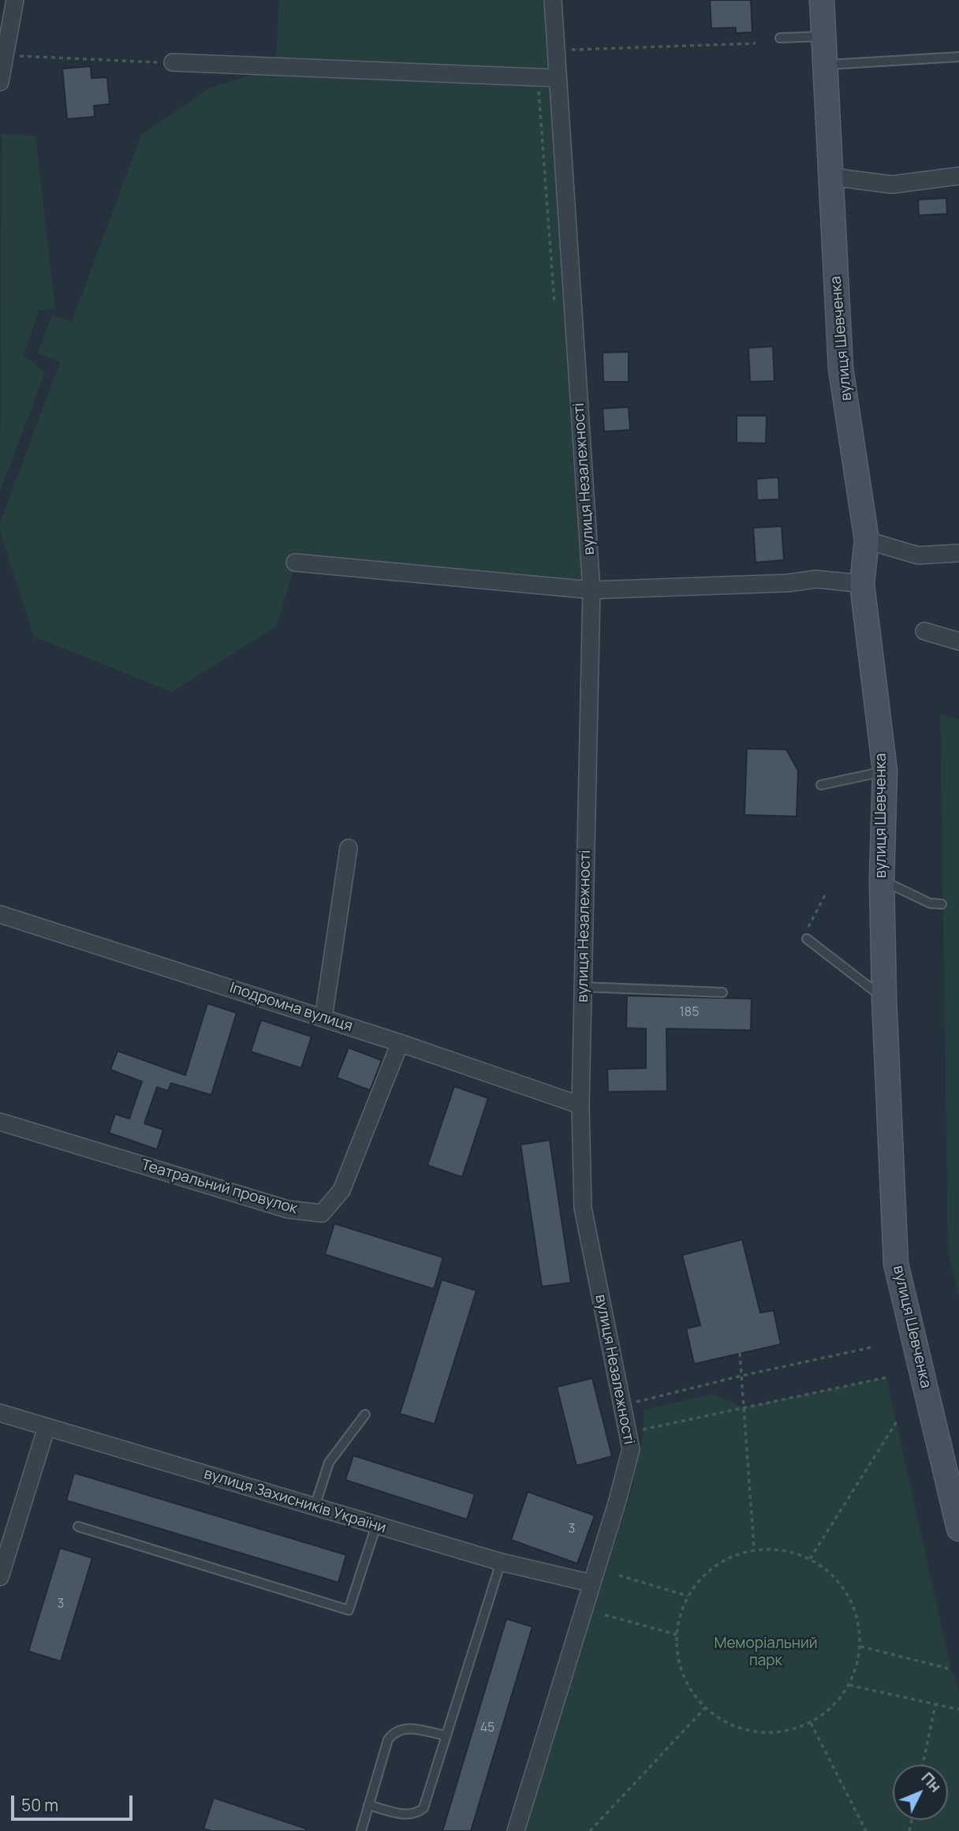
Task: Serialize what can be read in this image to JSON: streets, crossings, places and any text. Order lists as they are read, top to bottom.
{
  "streets": {
    "main road": ["вулиця Шевченка"],
    "street": [
      "вулиця Незалежності",
      "Іподромна вулиця",
      "Театральний провулок",
      "вулиця Захисників України"
    ]
  },
  "crossings": [
    ["вулиця Незалежності", "Іподромна вулиця"],
    ["вулиця Незалежності", "вулиця Захисників України"],
    ["Іподромна вулиця", "Театральний провулок"]
  ],
  "parks": ["Меморіальний парк"],
  "house_numbers": [
    "185",
    "3",
    "3",
    "45"
  ],
  "scale_bar": "50 m",
  "north": "top right"
}
